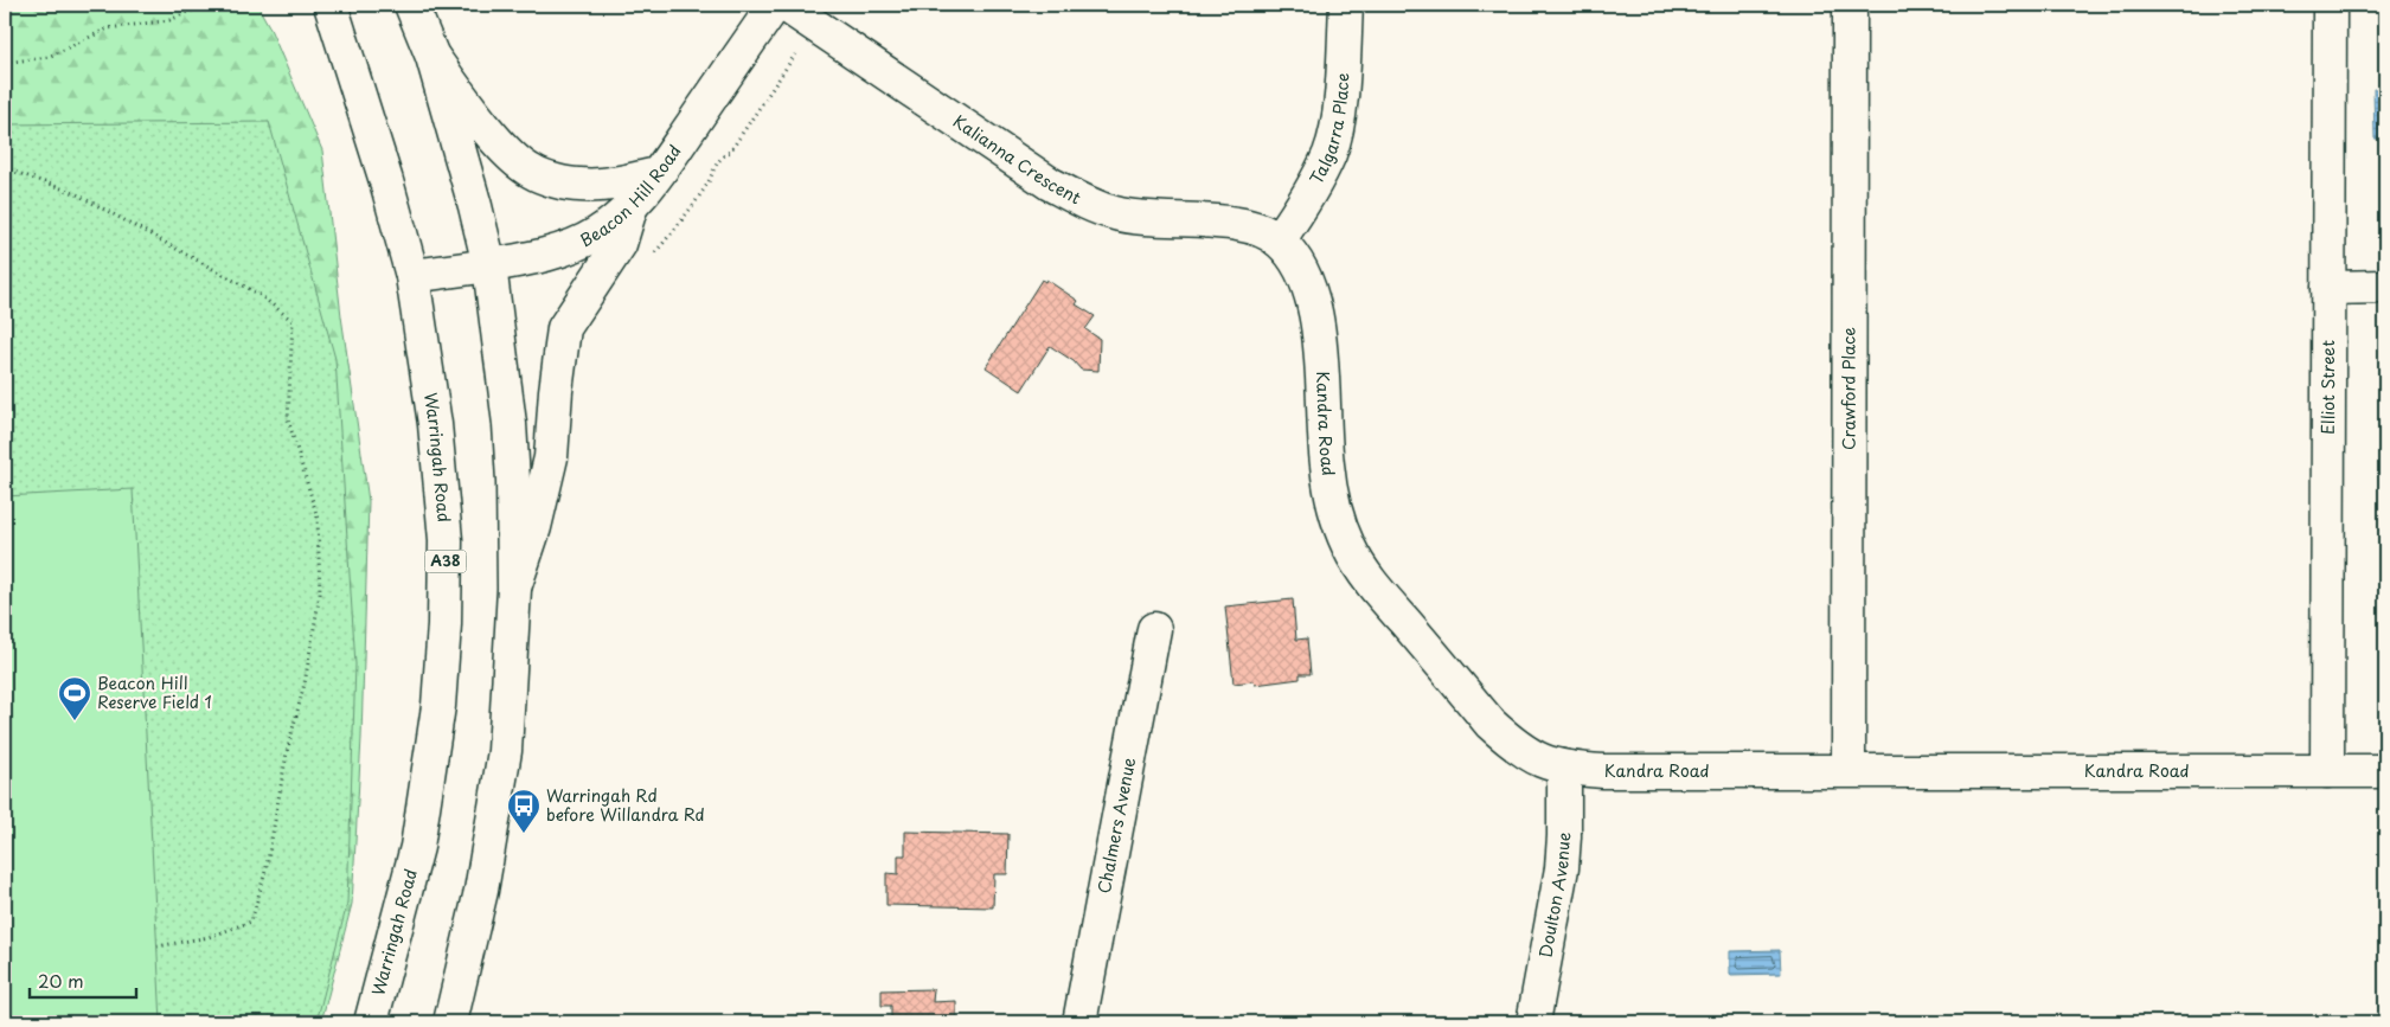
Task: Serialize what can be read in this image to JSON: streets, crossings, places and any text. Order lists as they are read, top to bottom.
{
  "streets": {
    "main road": [
      "Talgarra Place",
      "Kalianna Crescent",
      "Beacon Hill Road",
      "Crawford Place",
      "Elliot Street",
      "Kandra Road",
      "Warringah Road",
      "A38",
      "Chalmers Avenue",
      "Doulton Avenue"
    ]
  },
  "crossings": [
    ["Talgarra Place", "Kalianna Crescent"],
    ["Talgarra Place", "Kandra Road"],
    ["Kalianna Crescent", "Kandra Road"],
    ["Beacon Hill Road", "Warringah Road"],
    ["Crawford Place", "Kandra Road"],
    ["Elliot Street", "Kandra Road"],
    ["Kandra Road", "Doulton Avenue"]
  ],
  "places": {
    "sports": ["Beacon Hill Reserve Field 1"],
    "bus stop": ["Warringah Rd before Willandra Rd"]
  },
  "scale_bar": "20 m"
}
